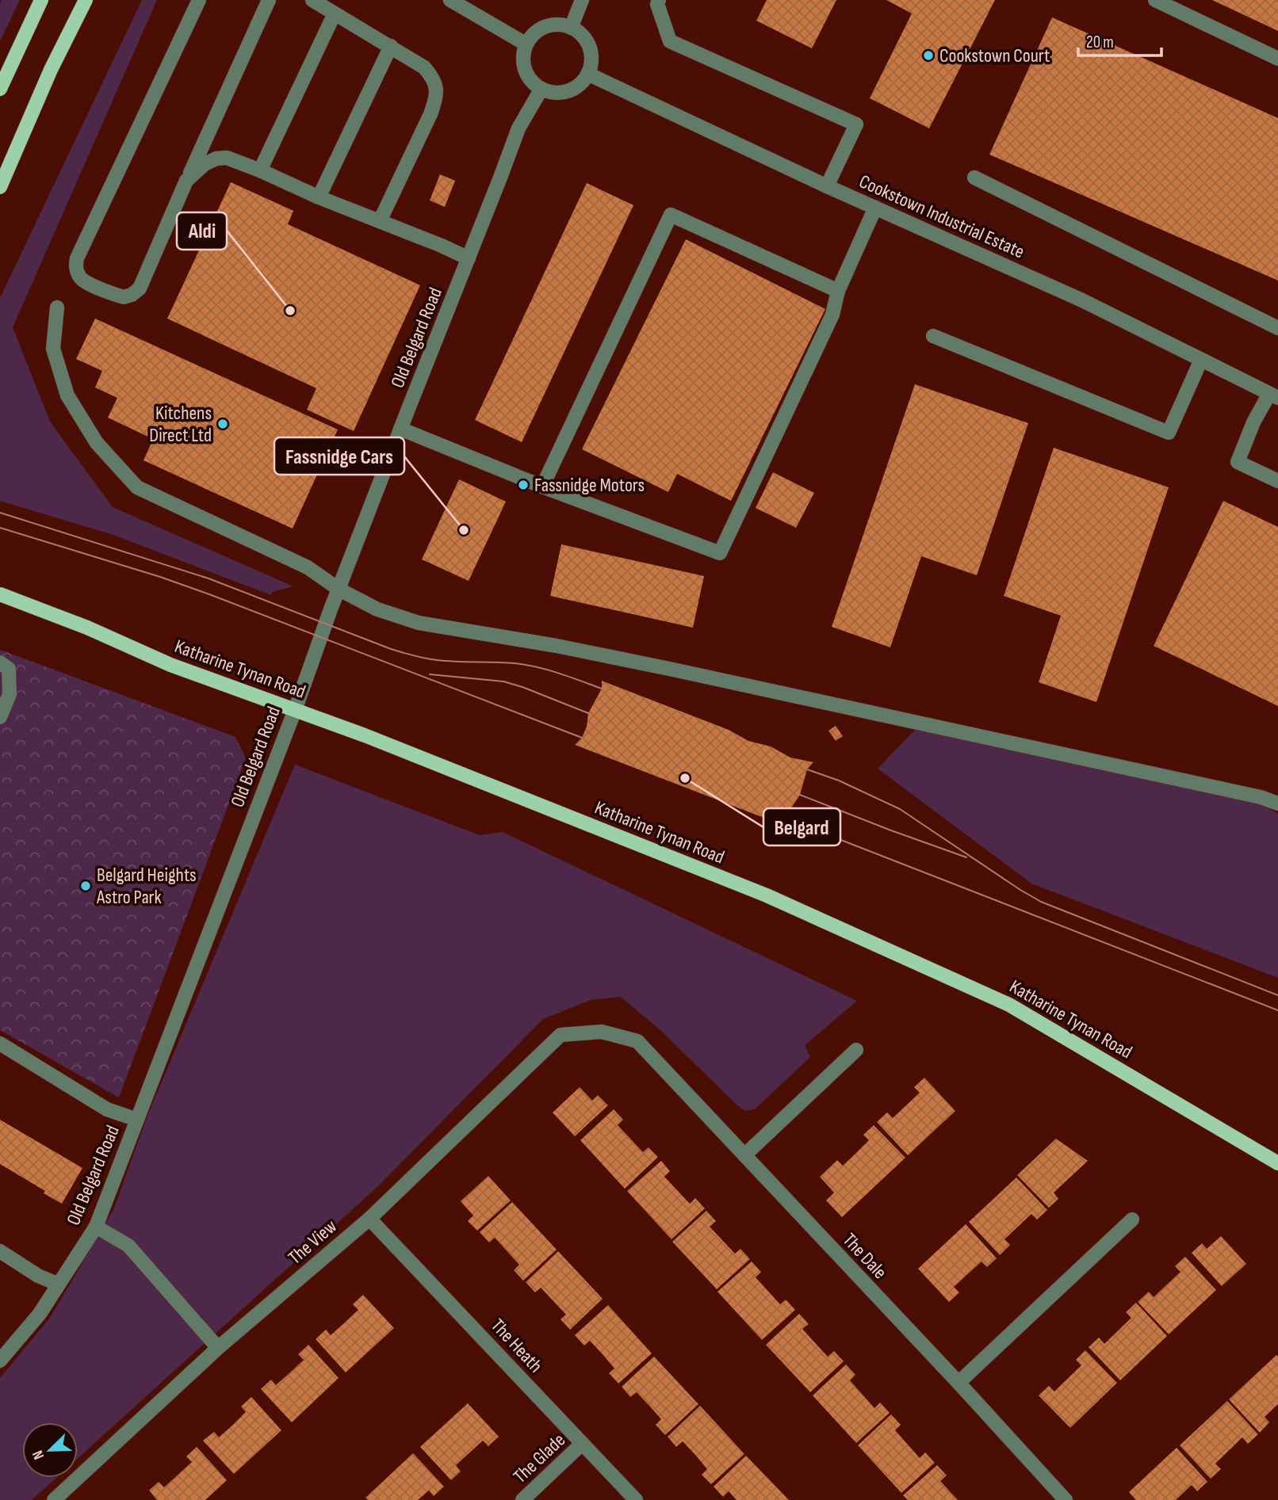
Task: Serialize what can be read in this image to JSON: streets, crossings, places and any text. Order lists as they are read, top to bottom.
{
  "streets": {
    "main road": ["Katharine Tynan Road"],
    "street": [
      "Cookstown Industrial Estate",
      "Old Belgard Road",
      "The View",
      "The Dale",
      "The Heath",
      "The Glade"
    ]
  },
  "crossings": [
    ["Cookstown Industrial Estate", "Old Belgard Road"],
    ["Old Belgard Road", "Katharine Tynan Road"],
    ["The View", "The Dale"],
    ["The View", "The Heath"],
    ["The Heath", "The Glade"]
  ],
  "places": [
    "Cookstown Court",
    "Aldi",
    "Kitchens Direct Ltd",
    "Fassnidge Motors",
    "Fassnidge Cars",
    "Belgard",
    "Belgard Heights Astro Park"
  ],
  "scale_bar": "20 m",
  "north": "bottom left"
}
